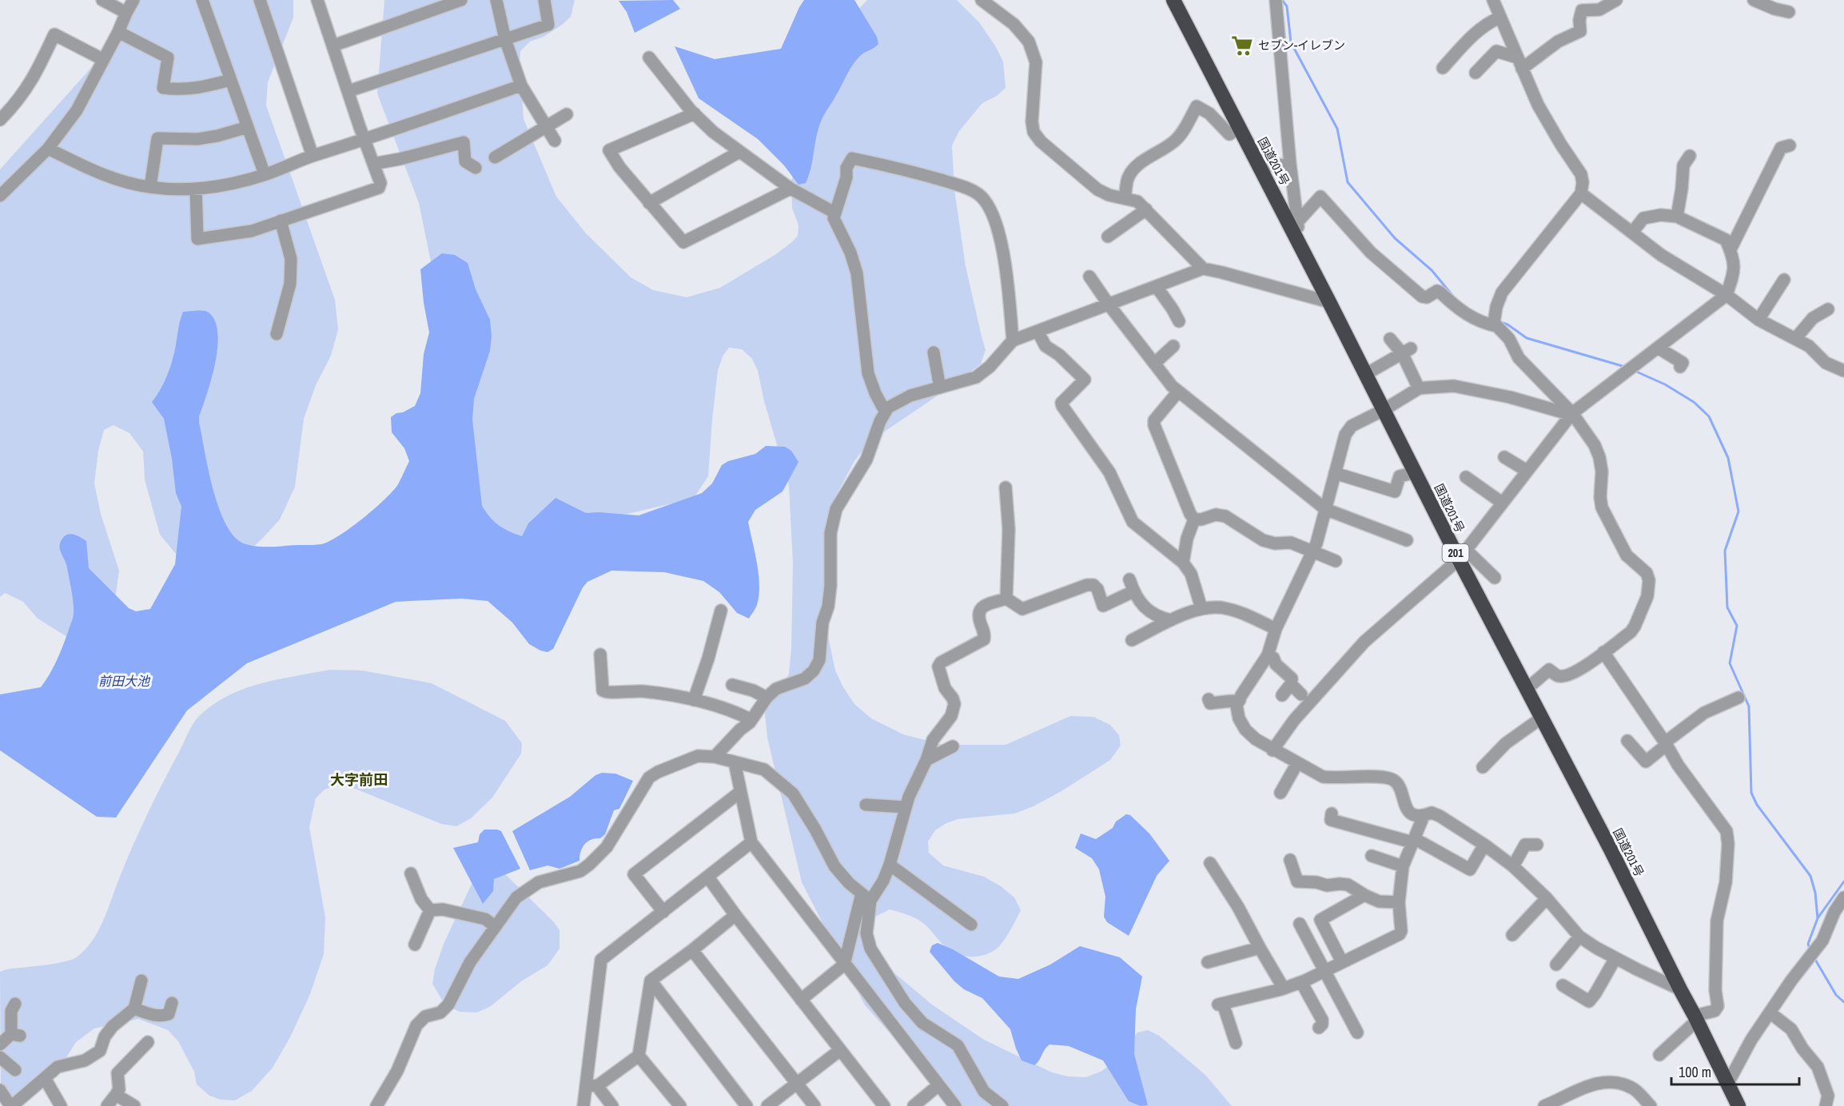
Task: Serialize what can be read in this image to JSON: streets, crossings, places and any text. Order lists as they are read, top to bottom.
{
  "streets": {
    "highway": ["国道201号", "201"]
  },
  "districts": ["大字前田"],
  "water": ["前田大池"],
  "places": {
    "supermarket": ["セブン-イレブン"]
  },
  "scale_bar": "100 m"
}
